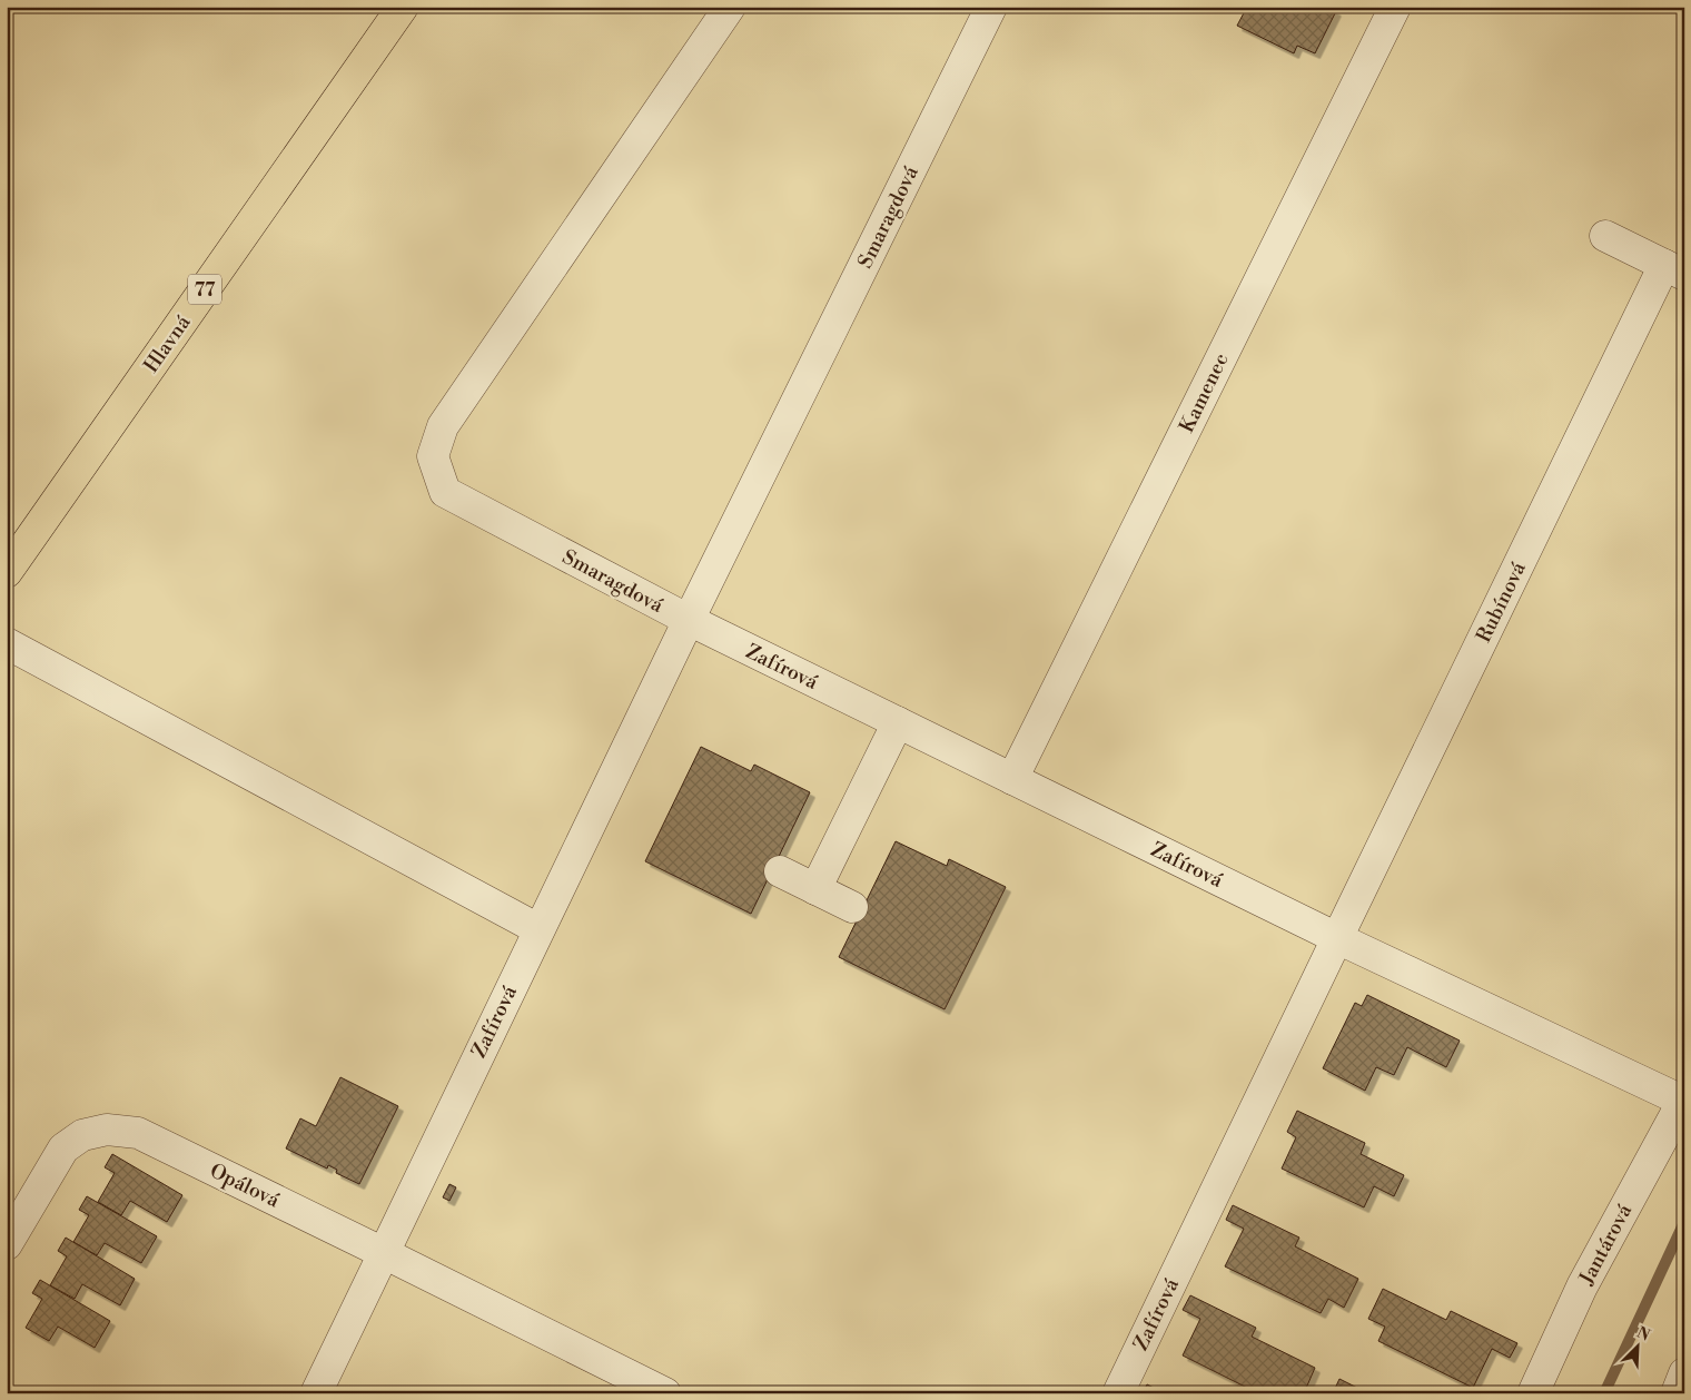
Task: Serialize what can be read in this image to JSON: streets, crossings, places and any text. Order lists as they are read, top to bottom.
{
  "streets": {
    "main road": ["77", "Hlavná"],
    "street": [
      "Smaragdová",
      "Kamenec",
      "Rubínová",
      "Zafírová",
      "Opálová",
      "Jantárová"
    ]
  },
  "crossings": [
    ["Smaragdová", "Zafírová"],
    ["Kamenec", "Zafírová"],
    ["Rubínová", "Zafírová"],
    ["Zafírová", "Opálová"]
  ],
  "north": "top right"
}
